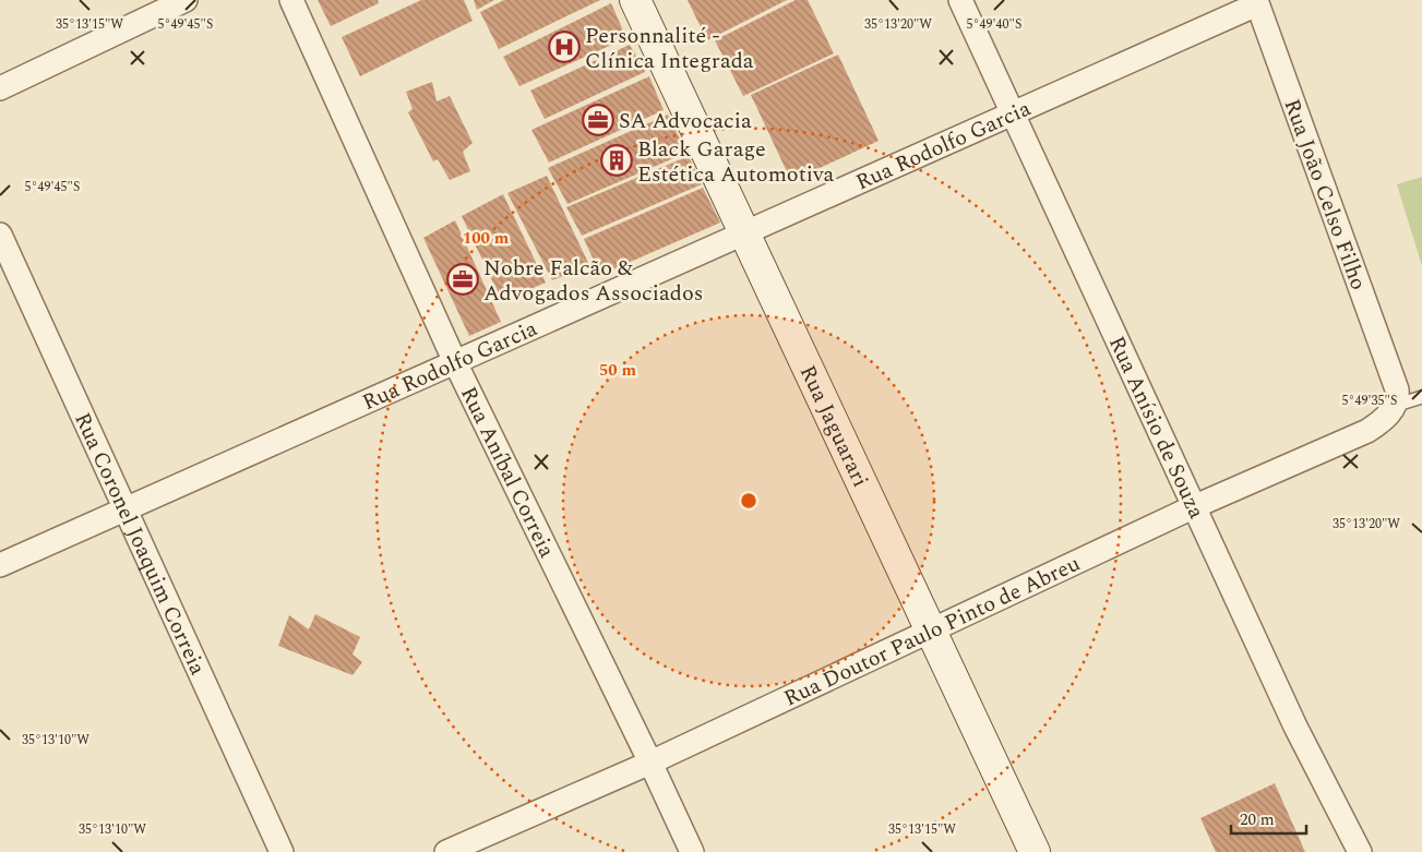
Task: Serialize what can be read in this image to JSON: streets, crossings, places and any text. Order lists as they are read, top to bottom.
{
  "streets": {
    "main road": ["Rua Jaguarari"],
    "street": [
      "Rua Rodolfo Garcia",
      "Rua João Celso Filho",
      "Rua Anísio de Souza",
      "Rua Aníbal Correia",
      "Rua Coronel Joaquim Correia",
      "Rua Doutor Paulo Pinto de Abreu"
    ]
  },
  "crossings": [
    ["Rua Rodolfo Garcia", "Rua João Celso Filho"],
    ["Rua Rodolfo Garcia", "Rua Jaguarari"],
    ["Rua Rodolfo Garcia", "Rua Anísio de Souza"],
    ["Rua Rodolfo Garcia", "Rua Aníbal Correia"],
    ["Rua Rodolfo Garcia", "Rua Coronel Joaquim Correia"],
    ["Rua João Celso Filho", "Rua Doutor Paulo Pinto de Abreu"],
    ["Rua Jaguarari", "Rua Doutor Paulo Pinto de Abreu"],
    ["Rua Anísio de Souza", "Rua Doutor Paulo Pinto de Abreu"],
    ["Rua Aníbal Correia", "Rua Doutor Paulo Pinto de Abreu"]
  ],
  "places": {
    "hospital": ["Personnalité - Clínica Integrada"],
    "office": ["SA Advocacia", "Nobre Falcão & Advogados Associados"],
    "building": ["Black Garage Estética Automotiva"]
  },
  "scale_bar": "20 m",
  "coordinates": [
    "35°13'15\"W",
    "5°49'45\"S",
    "35°13'20\"W",
    "5°49'40\"S",
    "5°49'35\"S",
    "35°13'10\"W"
  ],
  "rings": ["100 m", "50 m"]
}
